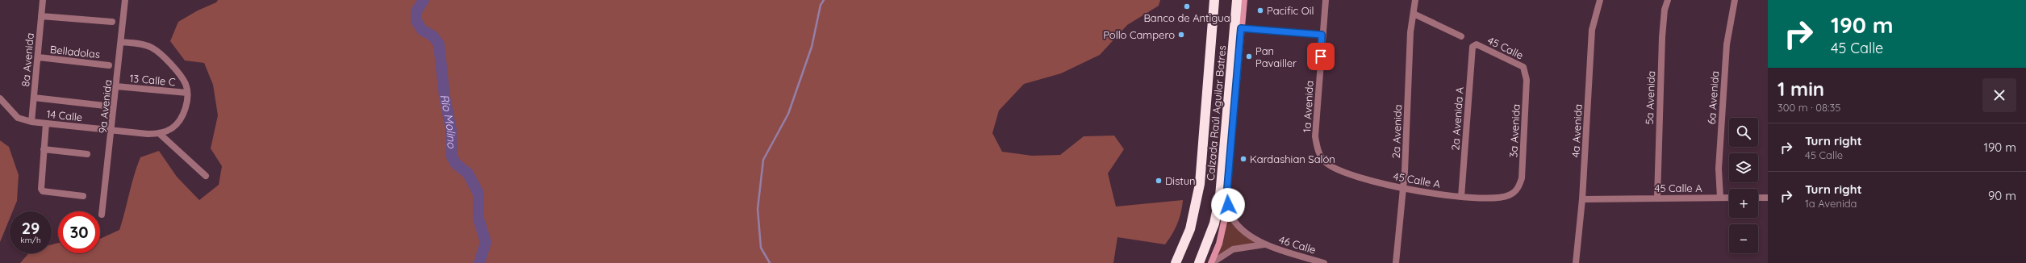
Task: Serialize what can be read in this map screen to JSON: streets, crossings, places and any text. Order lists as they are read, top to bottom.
{
  "streets": {
    "highway": ["Calzada Raúl Aguilar Batres"],
    "street": [
      "45 Calle",
      "Belladolas",
      "8a Avenida",
      "13 Calle C",
      "5a Avenida",
      "6a Avenida",
      "9a Avenida",
      "1a Avenida",
      "14 Calle",
      "2a Avenida A",
      "3a Avenida",
      "4a Avenida",
      "2a Avenida",
      "45 Calle A",
      "46 Calle"
    ]
  },
  "crossings": [
    ["45 Calle", "2a Avenida A"],
    ["45 Calle", "3a Avenida"],
    ["Belladolas", "8a Avenida"],
    ["8a Avenida", "14 Calle"],
    ["13 Calle C", "9a Avenida"],
    ["13 Calle C", "14 Calle"],
    ["5a Avenida", "45 Calle A"],
    ["6a Avenida", "45 Calle A"],
    ["9a Avenida", "14 Calle"],
    ["1a Avenida", "45 Calle A"],
    ["2a Avenida A", "45 Calle A"],
    ["3a Avenida", "45 Calle A"],
    ["4a Avenida", "45 Calle A"],
    ["2a Avenida", "45 Calle A"]
  ],
  "water": ["Río Molino"],
  "places": [
    "Banco de Antigua",
    "Pacific Oil",
    "Pollo Campero",
    "Pan Pavailler",
    "Kardashian Salón",
    "Distun"
  ],
  "page": {
    "turn": ["190 m", "45 Calle"],
    "heading": ["1 min", "300 m · 08:35"],
    "map_buttons": ["+", "−"],
    "list": [
      {
        "name": "Turn right",
        "note": "45 Calle",
        "value": "190 m"
      },
      {
        "name": "Turn right",
        "note": "1a Avenida",
        "value": "90 m"
      }
    ],
    "speed": "29 km/h",
    "limit": "30"
  }
}
